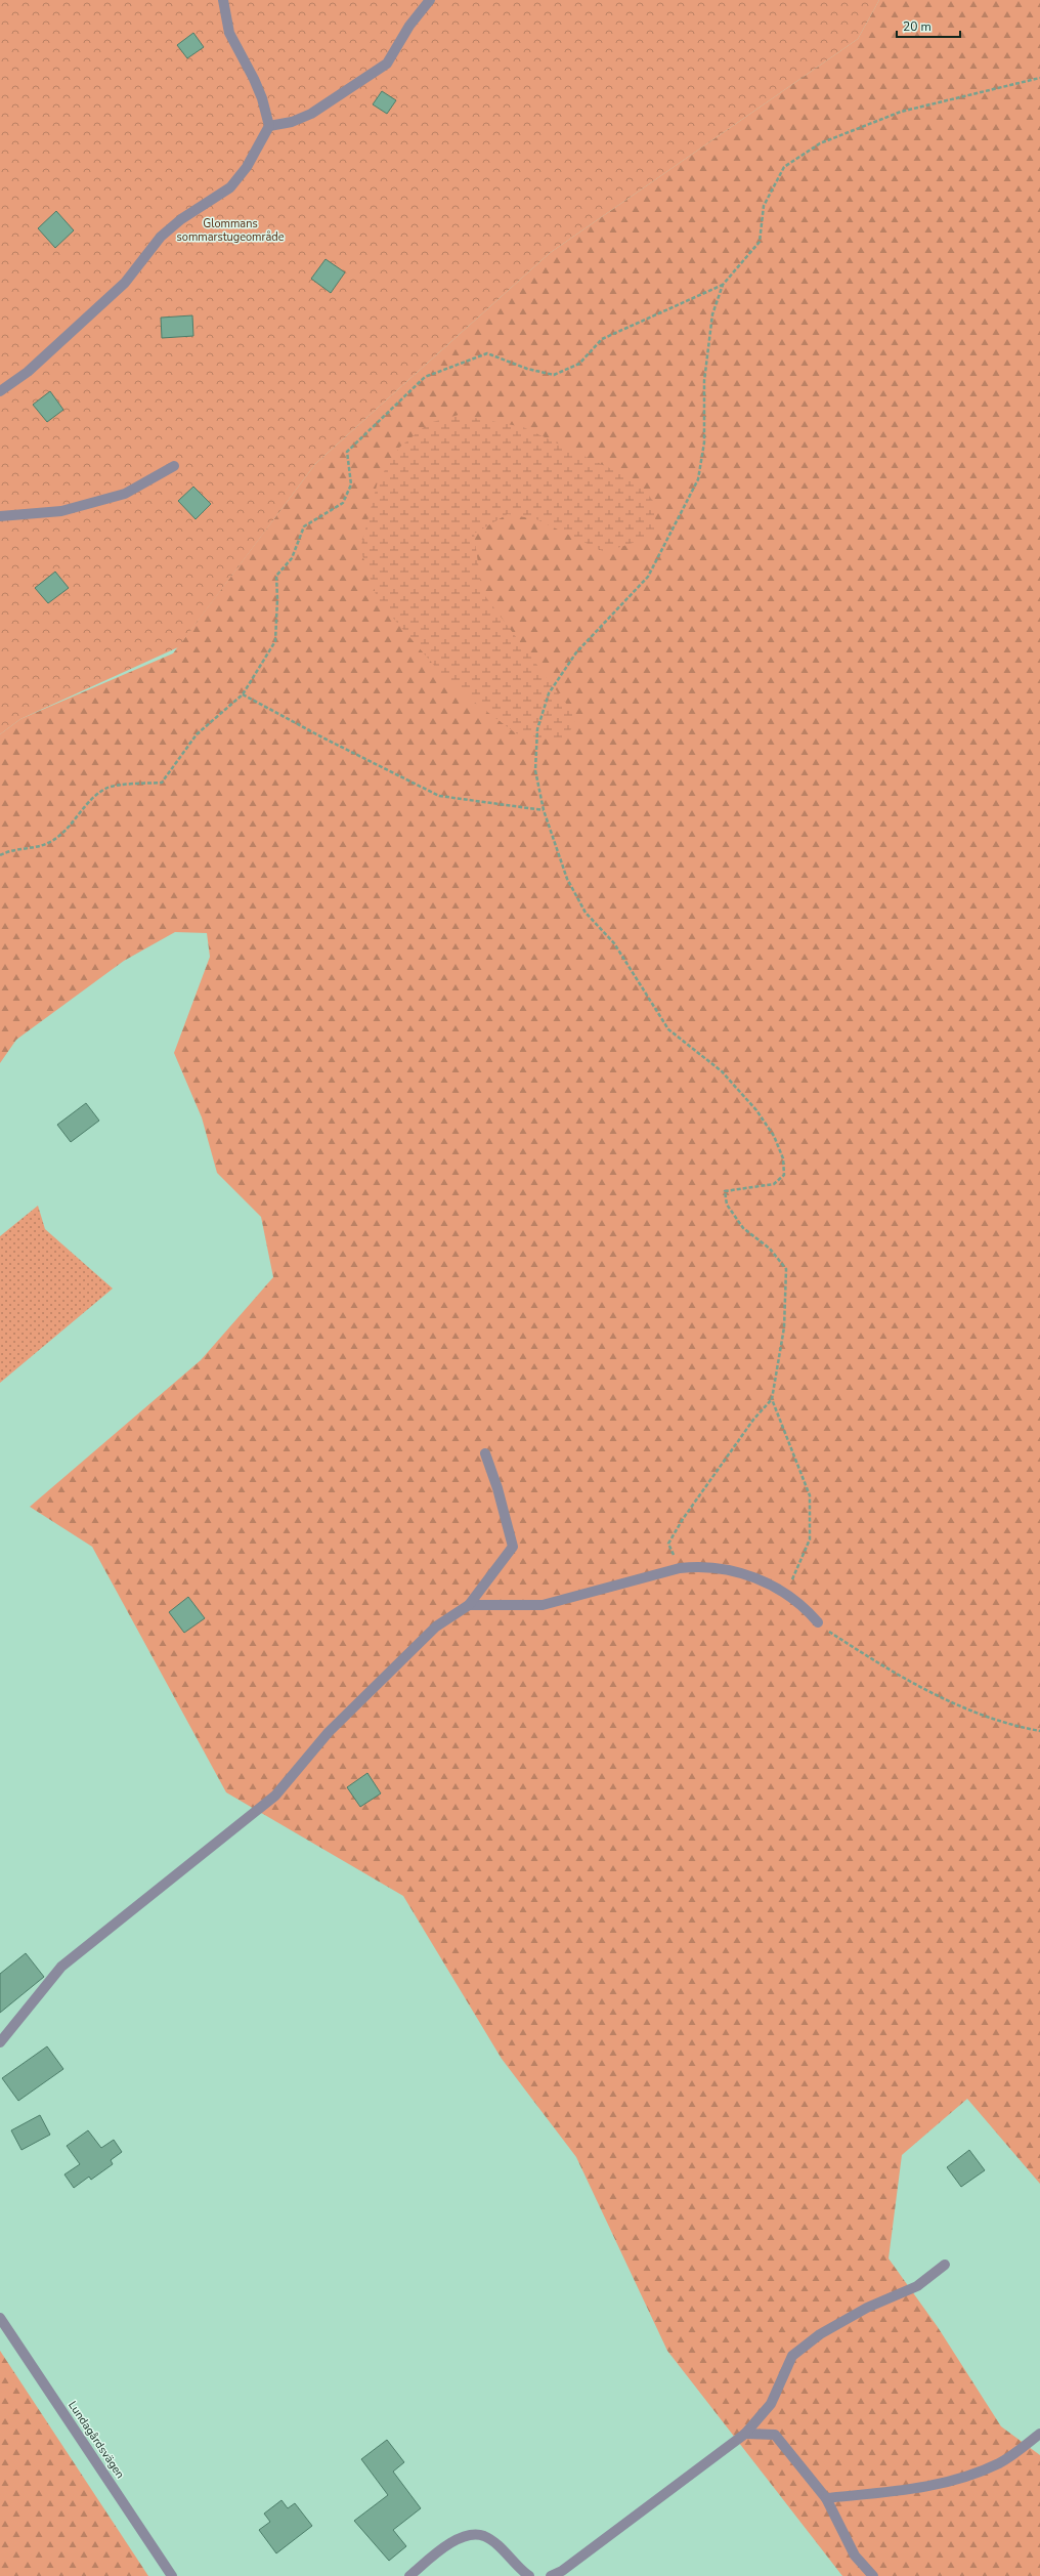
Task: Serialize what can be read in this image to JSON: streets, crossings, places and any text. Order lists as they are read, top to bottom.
{
  "streets": {
    "street": ["Lundagårdsvägen"]
  },
  "parks": ["Glommans sommarstugeområde"],
  "scale_bar": "20 m"
}
